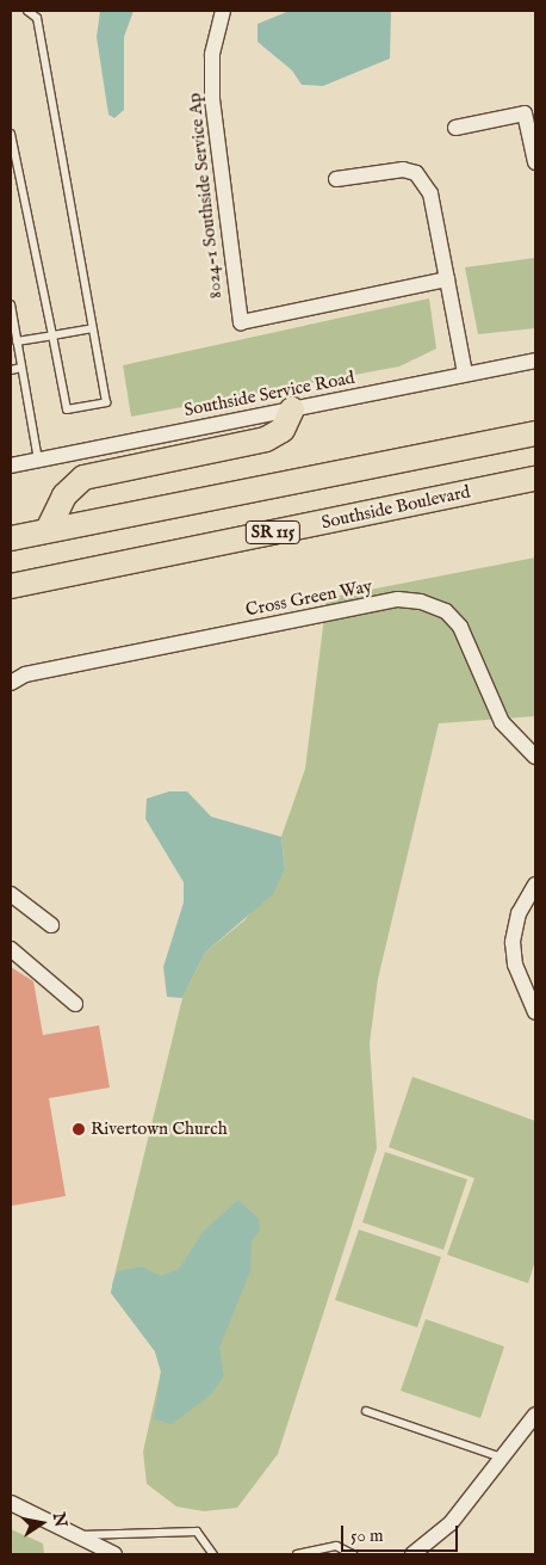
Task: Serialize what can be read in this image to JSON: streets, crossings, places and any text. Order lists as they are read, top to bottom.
{
  "streets": {
    "highway": ["Southside Boulevard", "SR 115"],
    "street": ["8024-1 Southside Service Ap", "Southside Service Road", "Cross Green Way"]
  },
  "places": ["Rivertown Church"],
  "scale_bar": "50 m",
  "north": "right"
}
